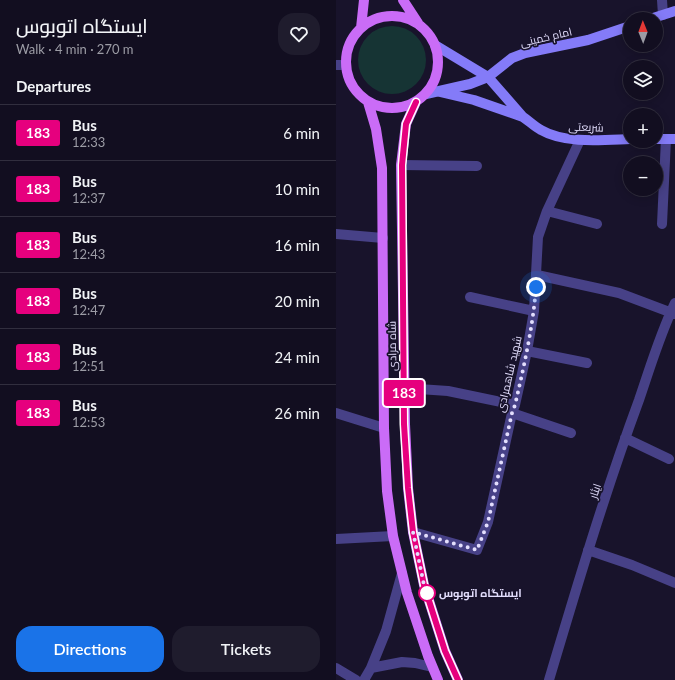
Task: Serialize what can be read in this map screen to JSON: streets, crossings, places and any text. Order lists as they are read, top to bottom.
{
  "streets": {
    "main road": ["امام خمینی", "شریعتی", "شاه مرادی"],
    "street": ["شهید شاهمرادی", "ایثار"]
  },
  "crossings": [
    ["امام خمینی", "شاه مرادی"],
    ["شریعتی", "شهید شاهمرادی"],
    ["شاه مرادی", "شهید شاهمرادی"]
  ],
  "places": ["ایستگاه اتوبوس"],
  "lines": ["bus line 183"],
  "north": "top",
  "page": {
    "heading": [
      ["ایستگاه اتوبوس", "Walk · 4 min · 270 m"],
      "Departures"
    ],
    "on_map": "183",
    "map_buttons": ["+", "−"],
    "list": [
      {
        "mark": "183",
        "name": "Bus",
        "note": "12:33",
        "value": "6 min"
      },
      {
        "mark": "183",
        "name": "Bus",
        "note": "12:37",
        "value": "10 min"
      },
      {
        "mark": "183",
        "name": "Bus",
        "note": "12:43",
        "value": "16 min"
      },
      {
        "mark": "183",
        "name": "Bus",
        "note": "12:47",
        "value": "20 min"
      },
      {
        "mark": "183",
        "name": "Bus",
        "note": "12:51",
        "value": "24 min"
      },
      {
        "mark": "183",
        "name": "Bus",
        "note": "12:53",
        "value": "26 min"
      }
    ],
    "buttons": ["Directions", "Tickets"]
  }
}
